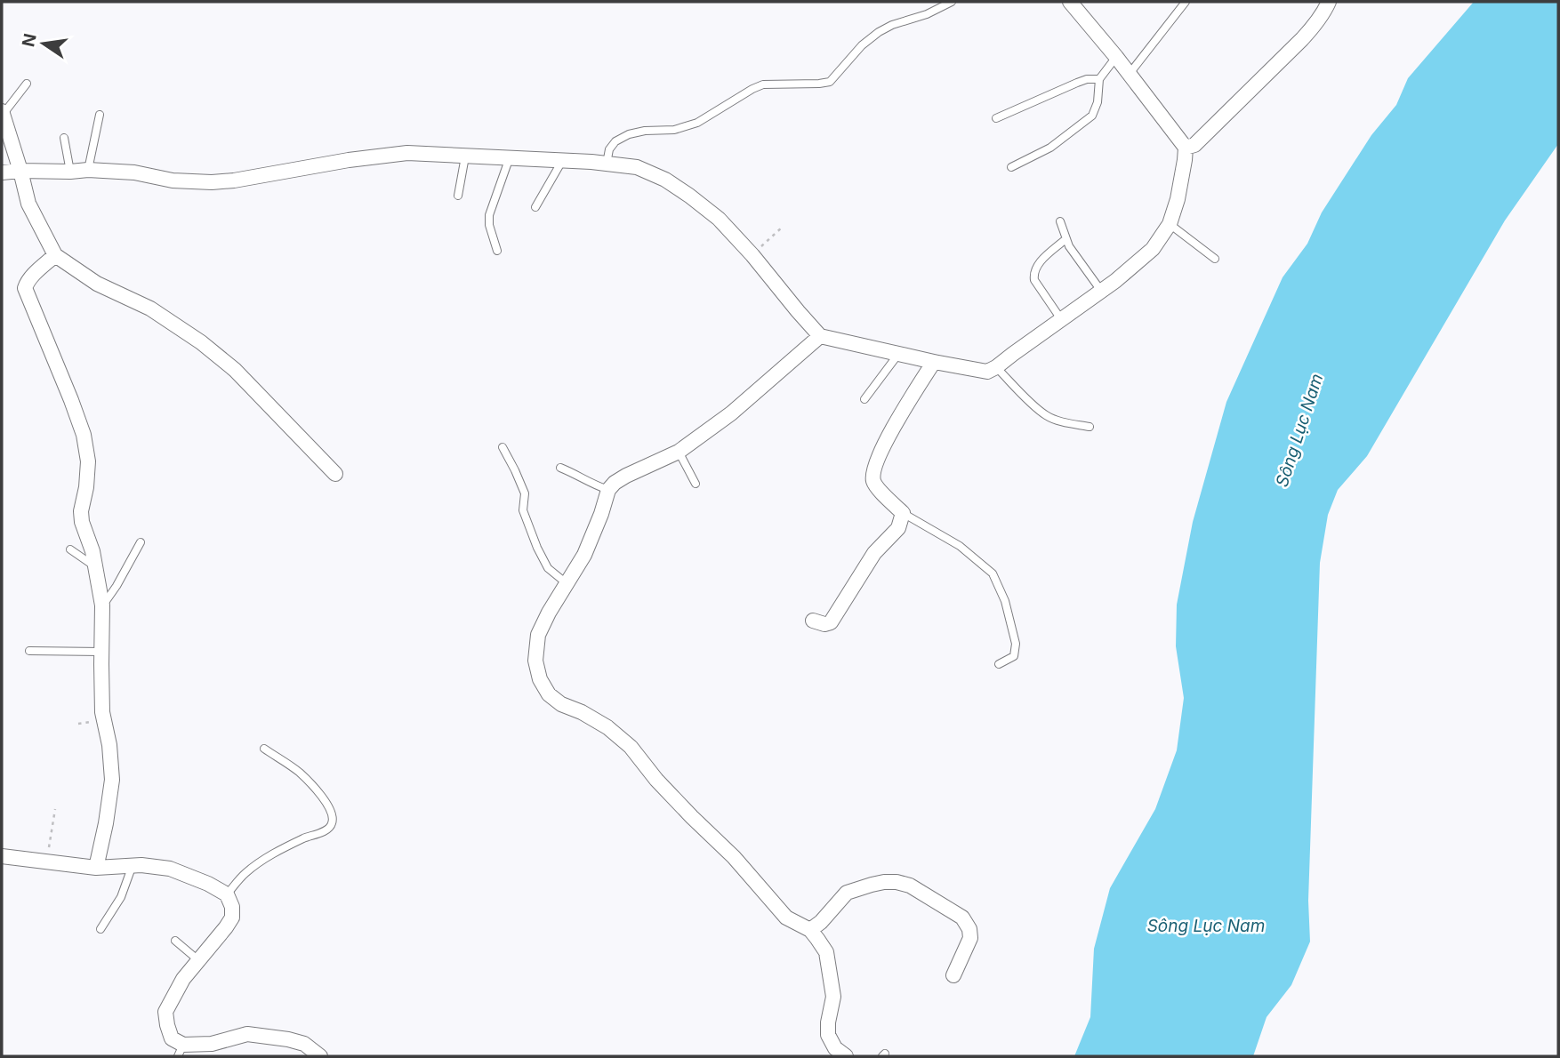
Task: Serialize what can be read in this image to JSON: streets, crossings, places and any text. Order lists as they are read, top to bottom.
{
  "water": ["Sông Lục Nam"],
  "north": "left"
}
